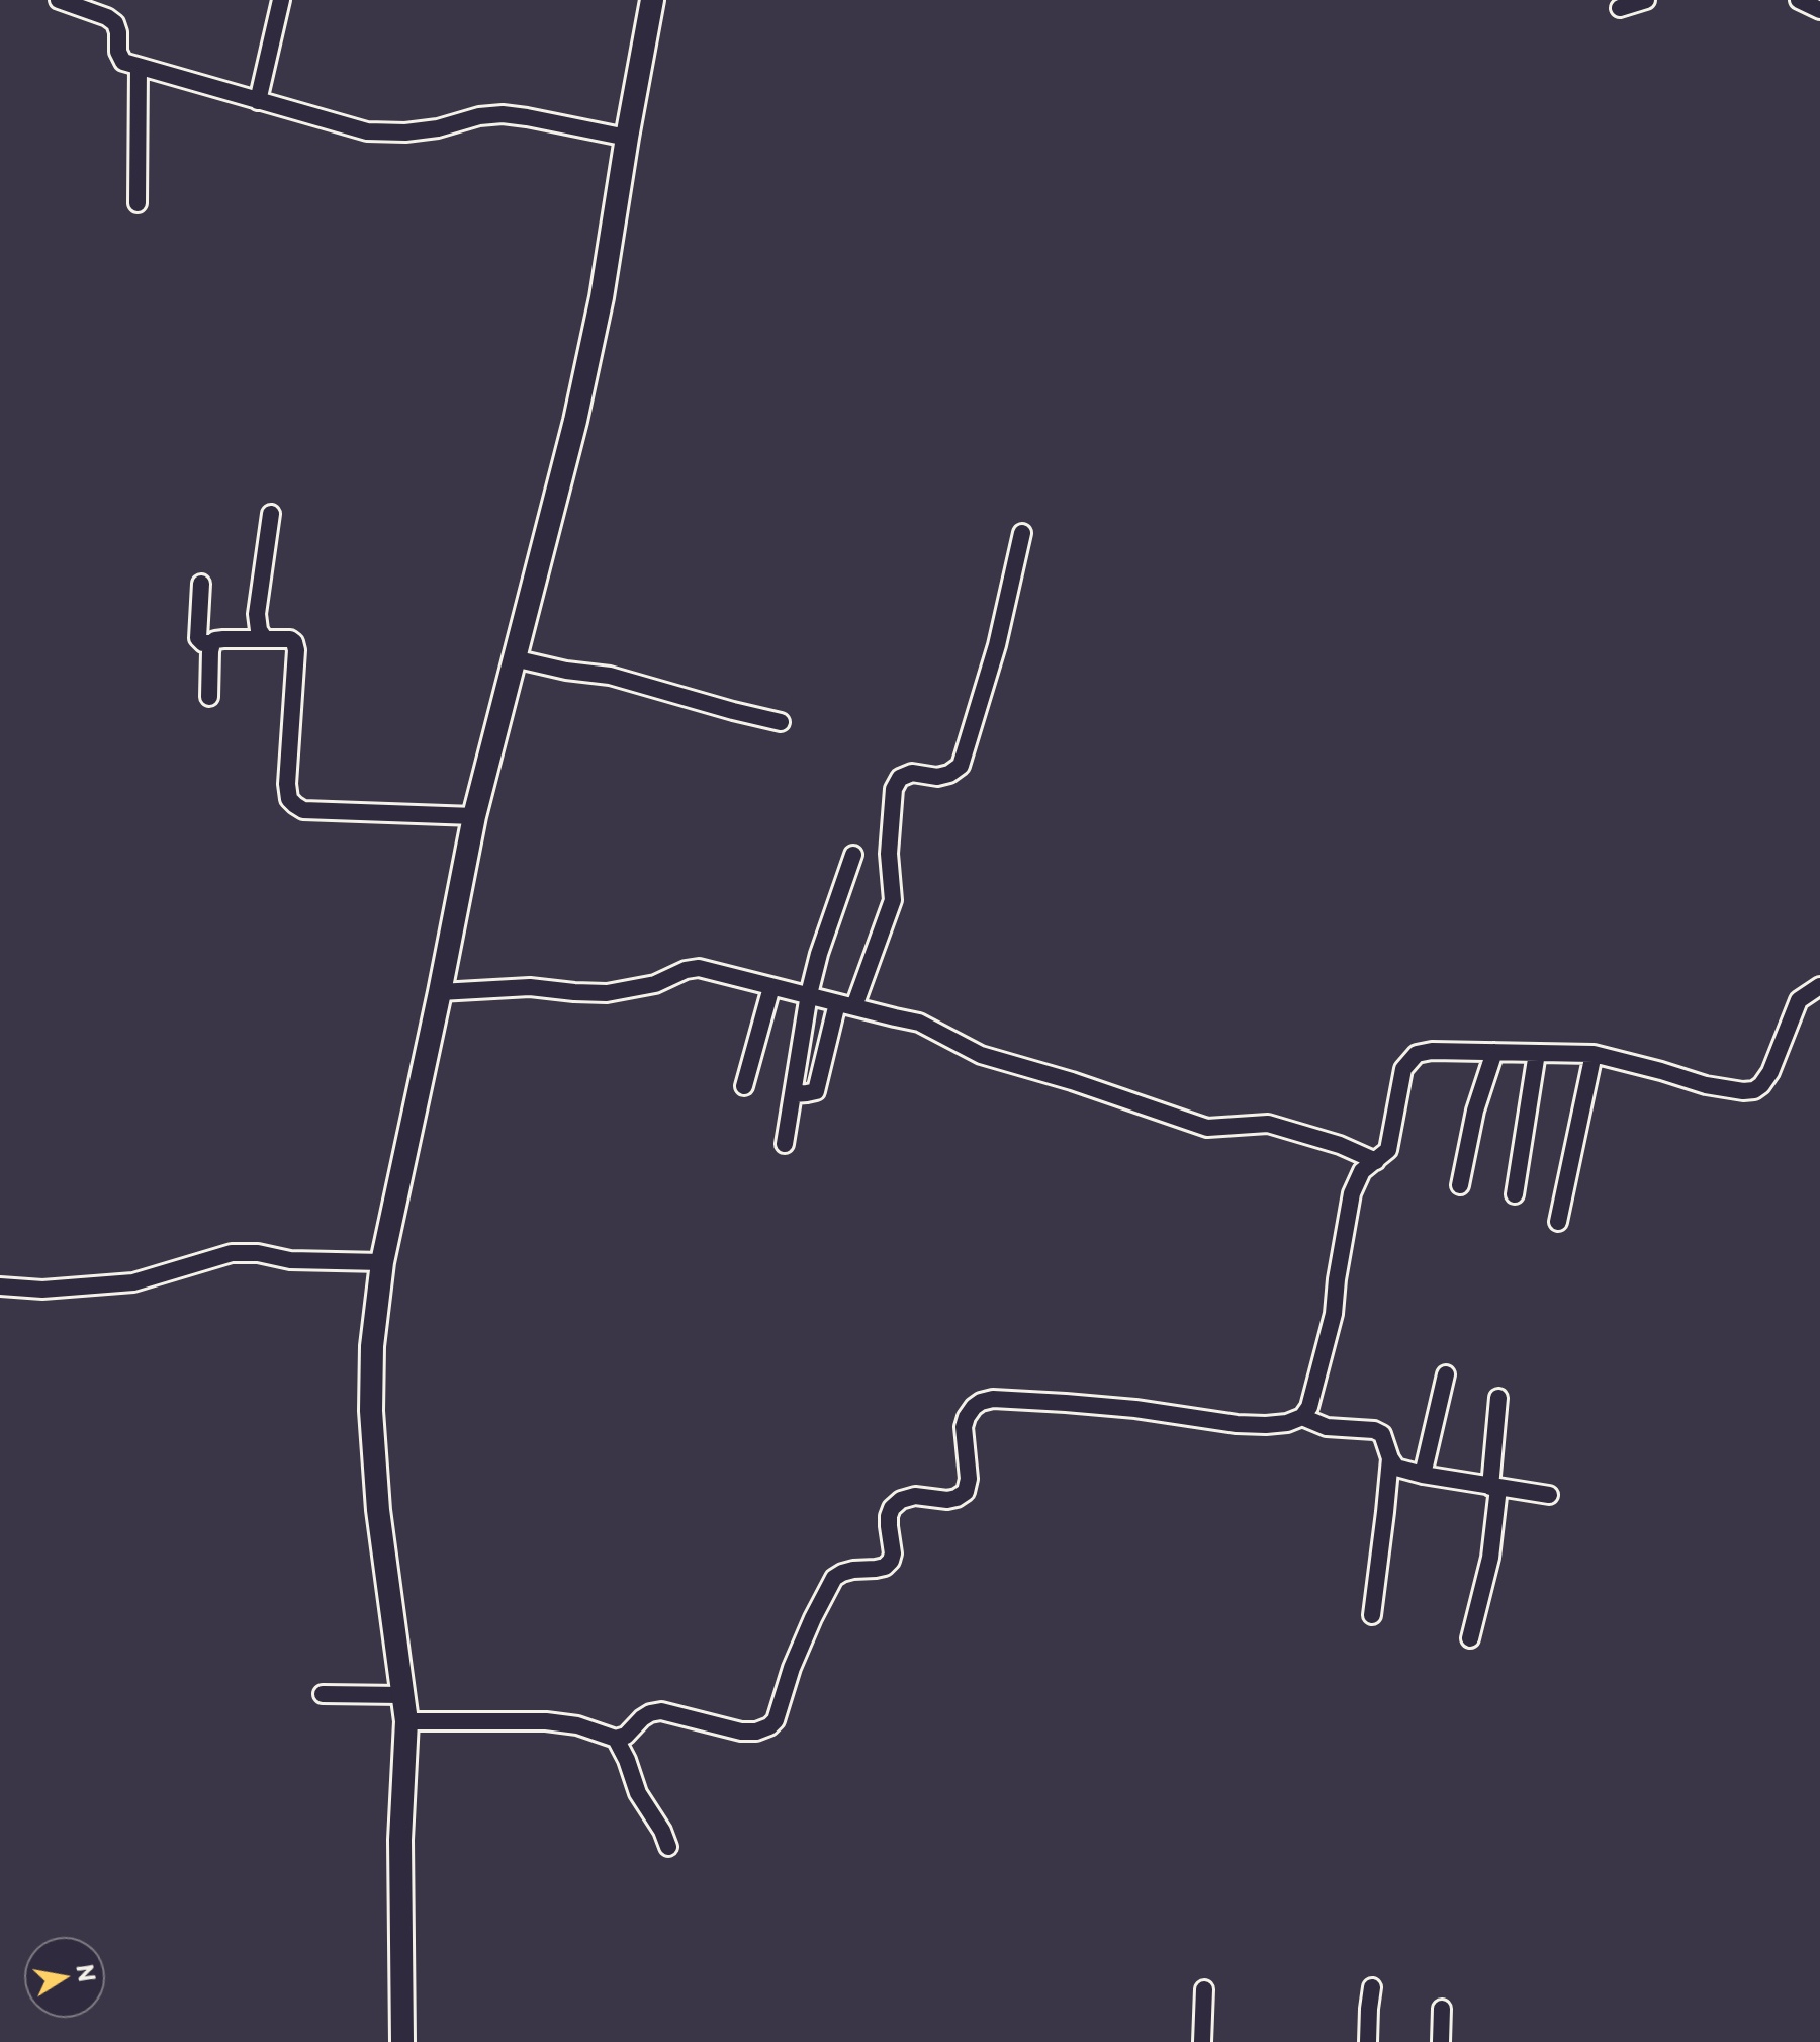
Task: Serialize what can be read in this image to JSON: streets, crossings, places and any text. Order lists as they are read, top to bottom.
{
  "north": "right"
}
